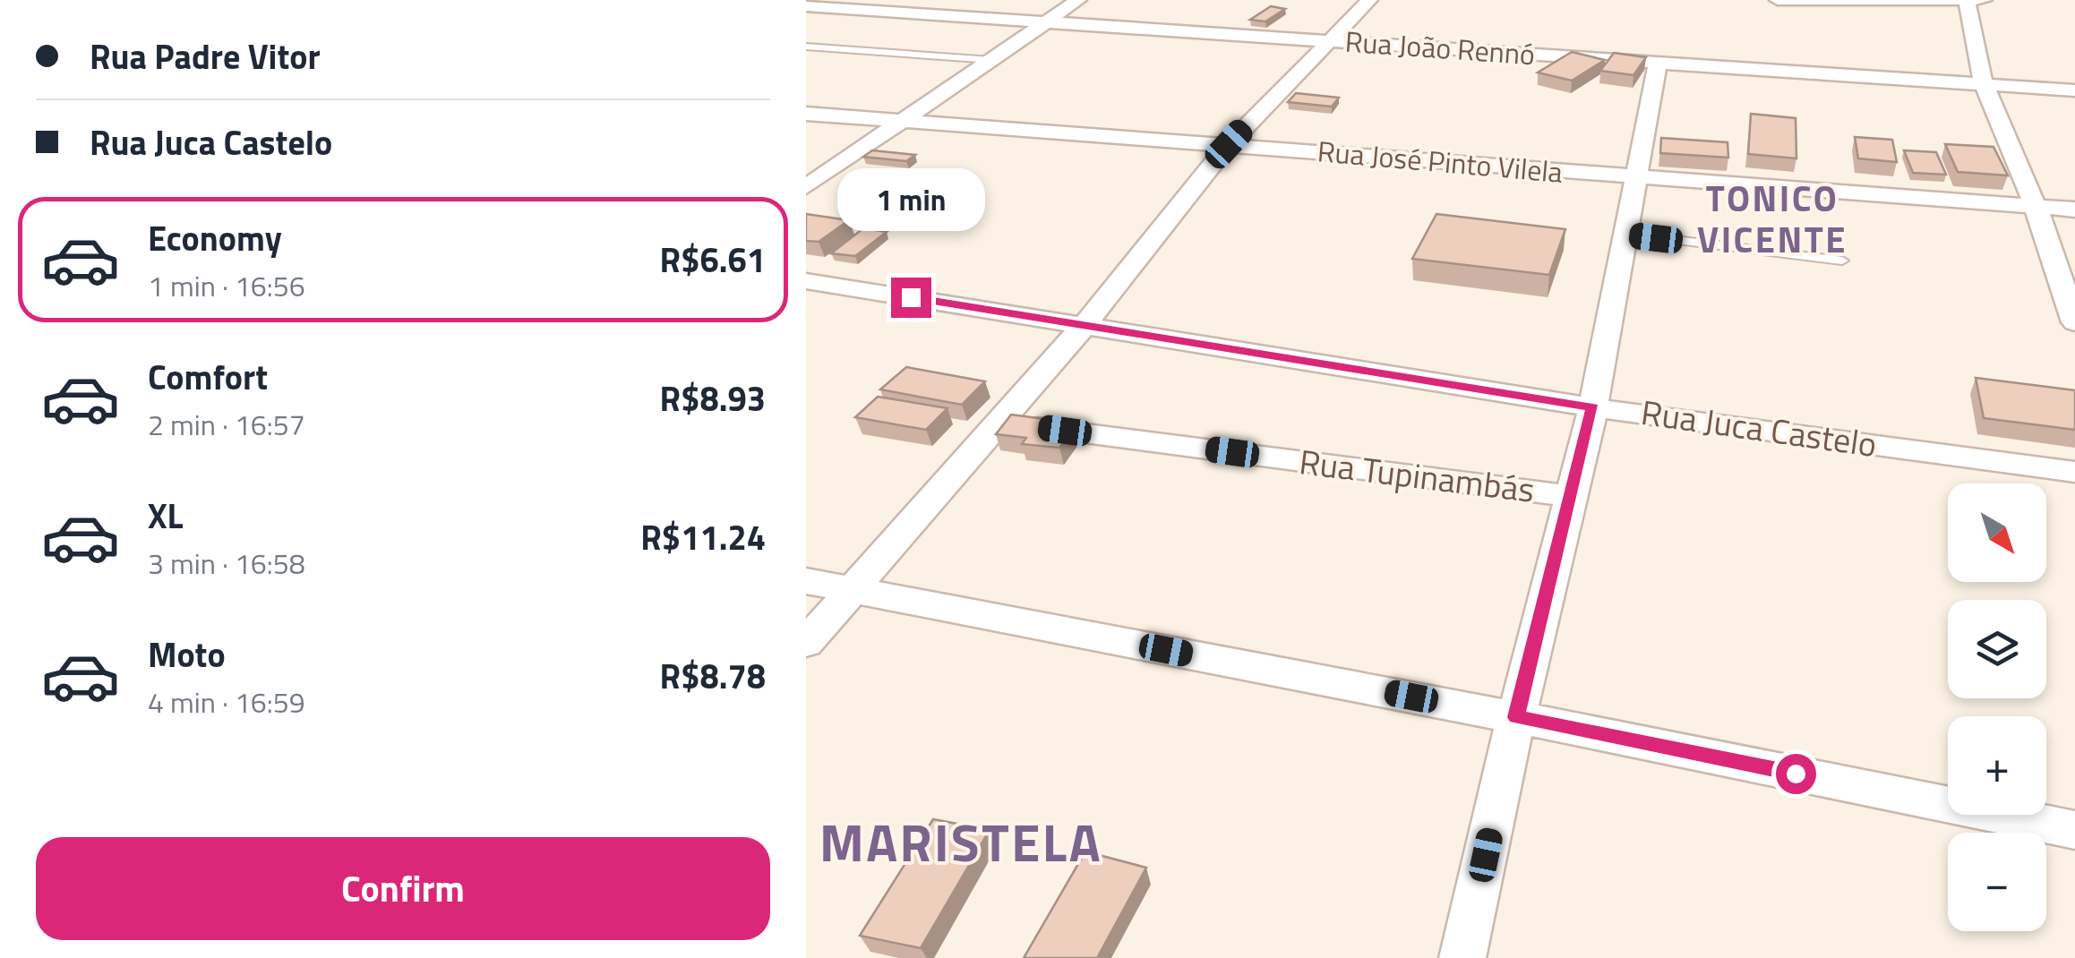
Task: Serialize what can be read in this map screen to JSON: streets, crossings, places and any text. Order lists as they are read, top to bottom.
{
  "streets": {
    "street": [
      "Rua João Rennó",
      "Rua José Pinto Vilela",
      "Rua Juca Castelo",
      "Rua Tupinambás"
    ]
  },
  "districts": ["TONICO VICENTE", "MARISTELA"],
  "north": "bottom right",
  "page": {
    "banner": ["Rua Padre Vitor", "Rua Juca Castelo"],
    "bubble": "1 min",
    "list": [
      {
        "name": "Economy",
        "note": "1 min · 16:56",
        "value": "R$6.61"
      },
      {
        "name": "Comfort",
        "note": "2 min · 16:57",
        "value": "R$8.93"
      },
      {
        "name": "XL",
        "note": "3 min · 16:58",
        "value": "R$11.24"
      },
      {
        "name": "Moto",
        "note": "4 min · 16:59",
        "value": "R$8.78"
      }
    ],
    "map_buttons": ["+", "−"],
    "buttons": "Confirm"
  }
}
